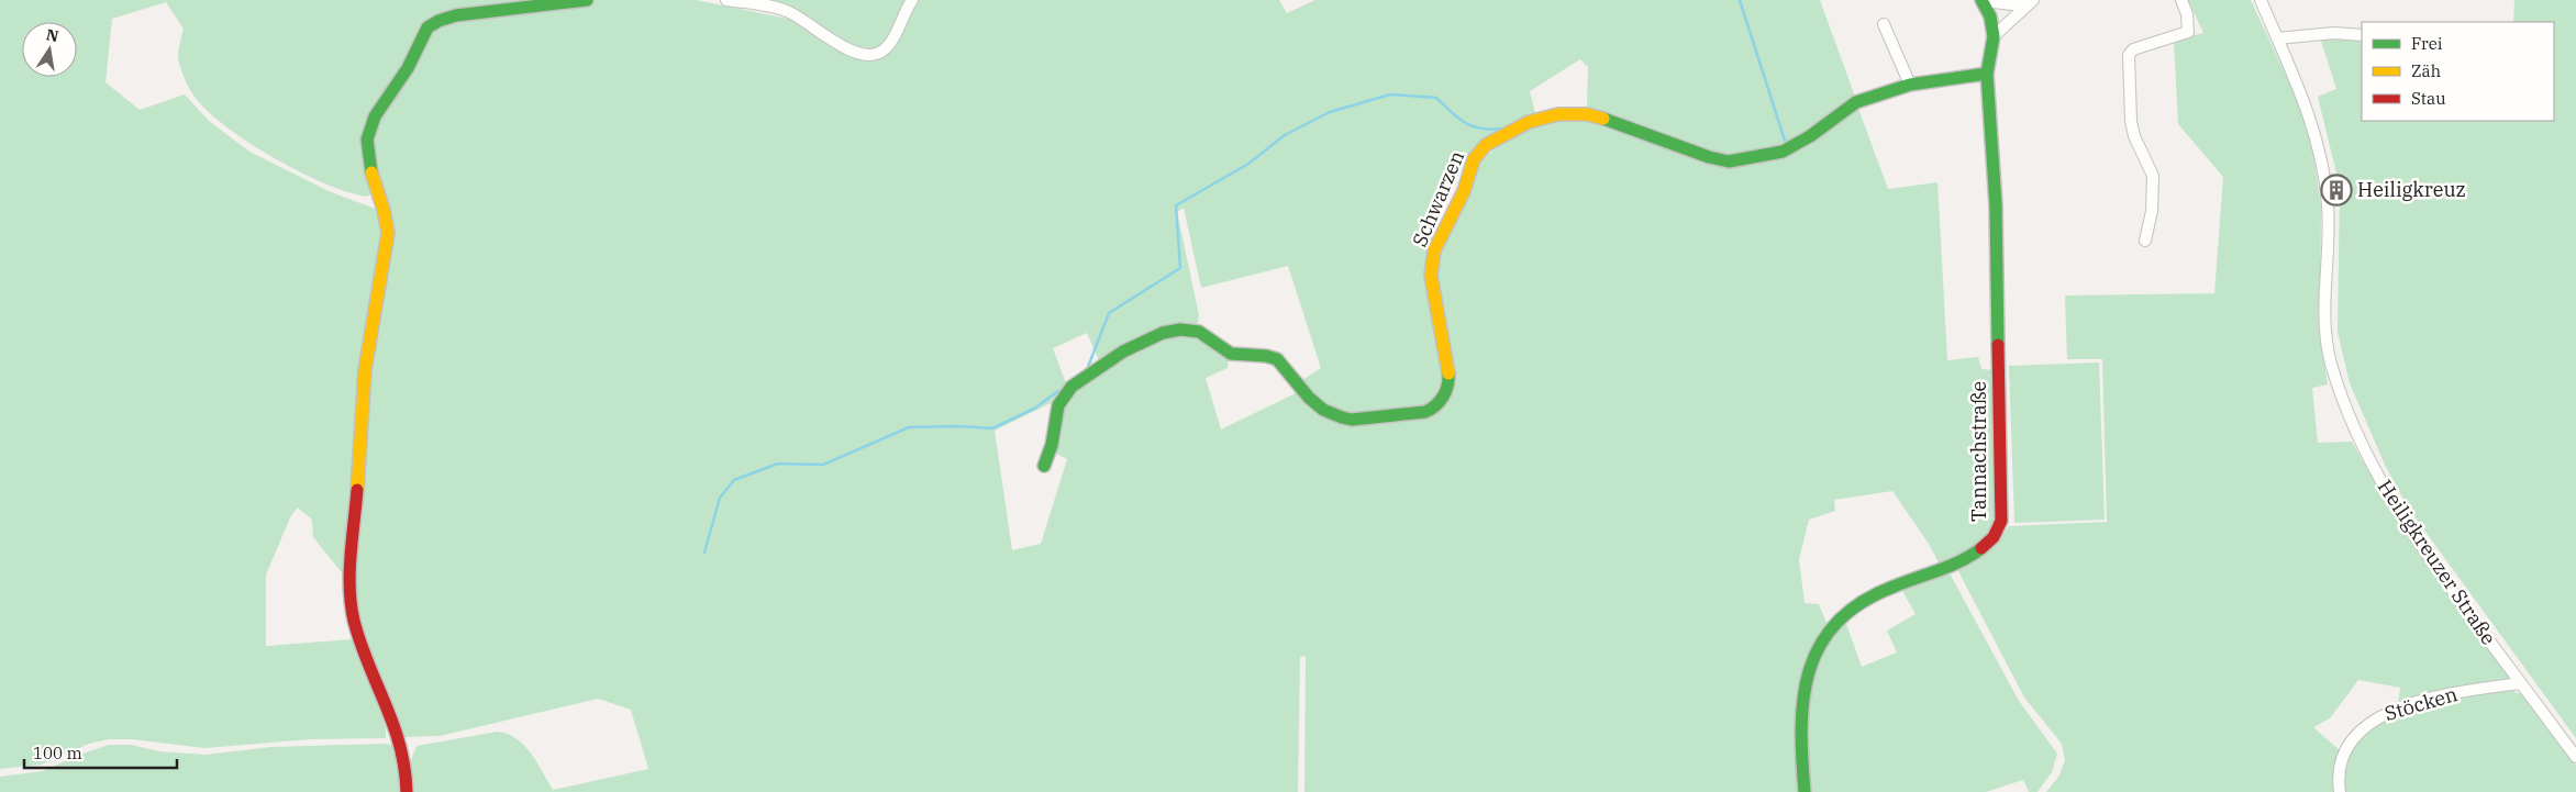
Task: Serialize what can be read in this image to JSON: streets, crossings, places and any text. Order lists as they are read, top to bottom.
{
  "streets": {
    "street": [
      "Schwarzen",
      "Tannachstraße",
      "Heiligkreuzer Straße",
      "Stöcken"
    ]
  },
  "crossings": [
    ["Heiligkreuzer Straße", "Stöcken"]
  ],
  "places": {
    "building": ["Heiligkreuz"]
  },
  "legend": ["Frei", "Zäh", "Stau"],
  "scale_bar": "100 m",
  "north": "top"
}
